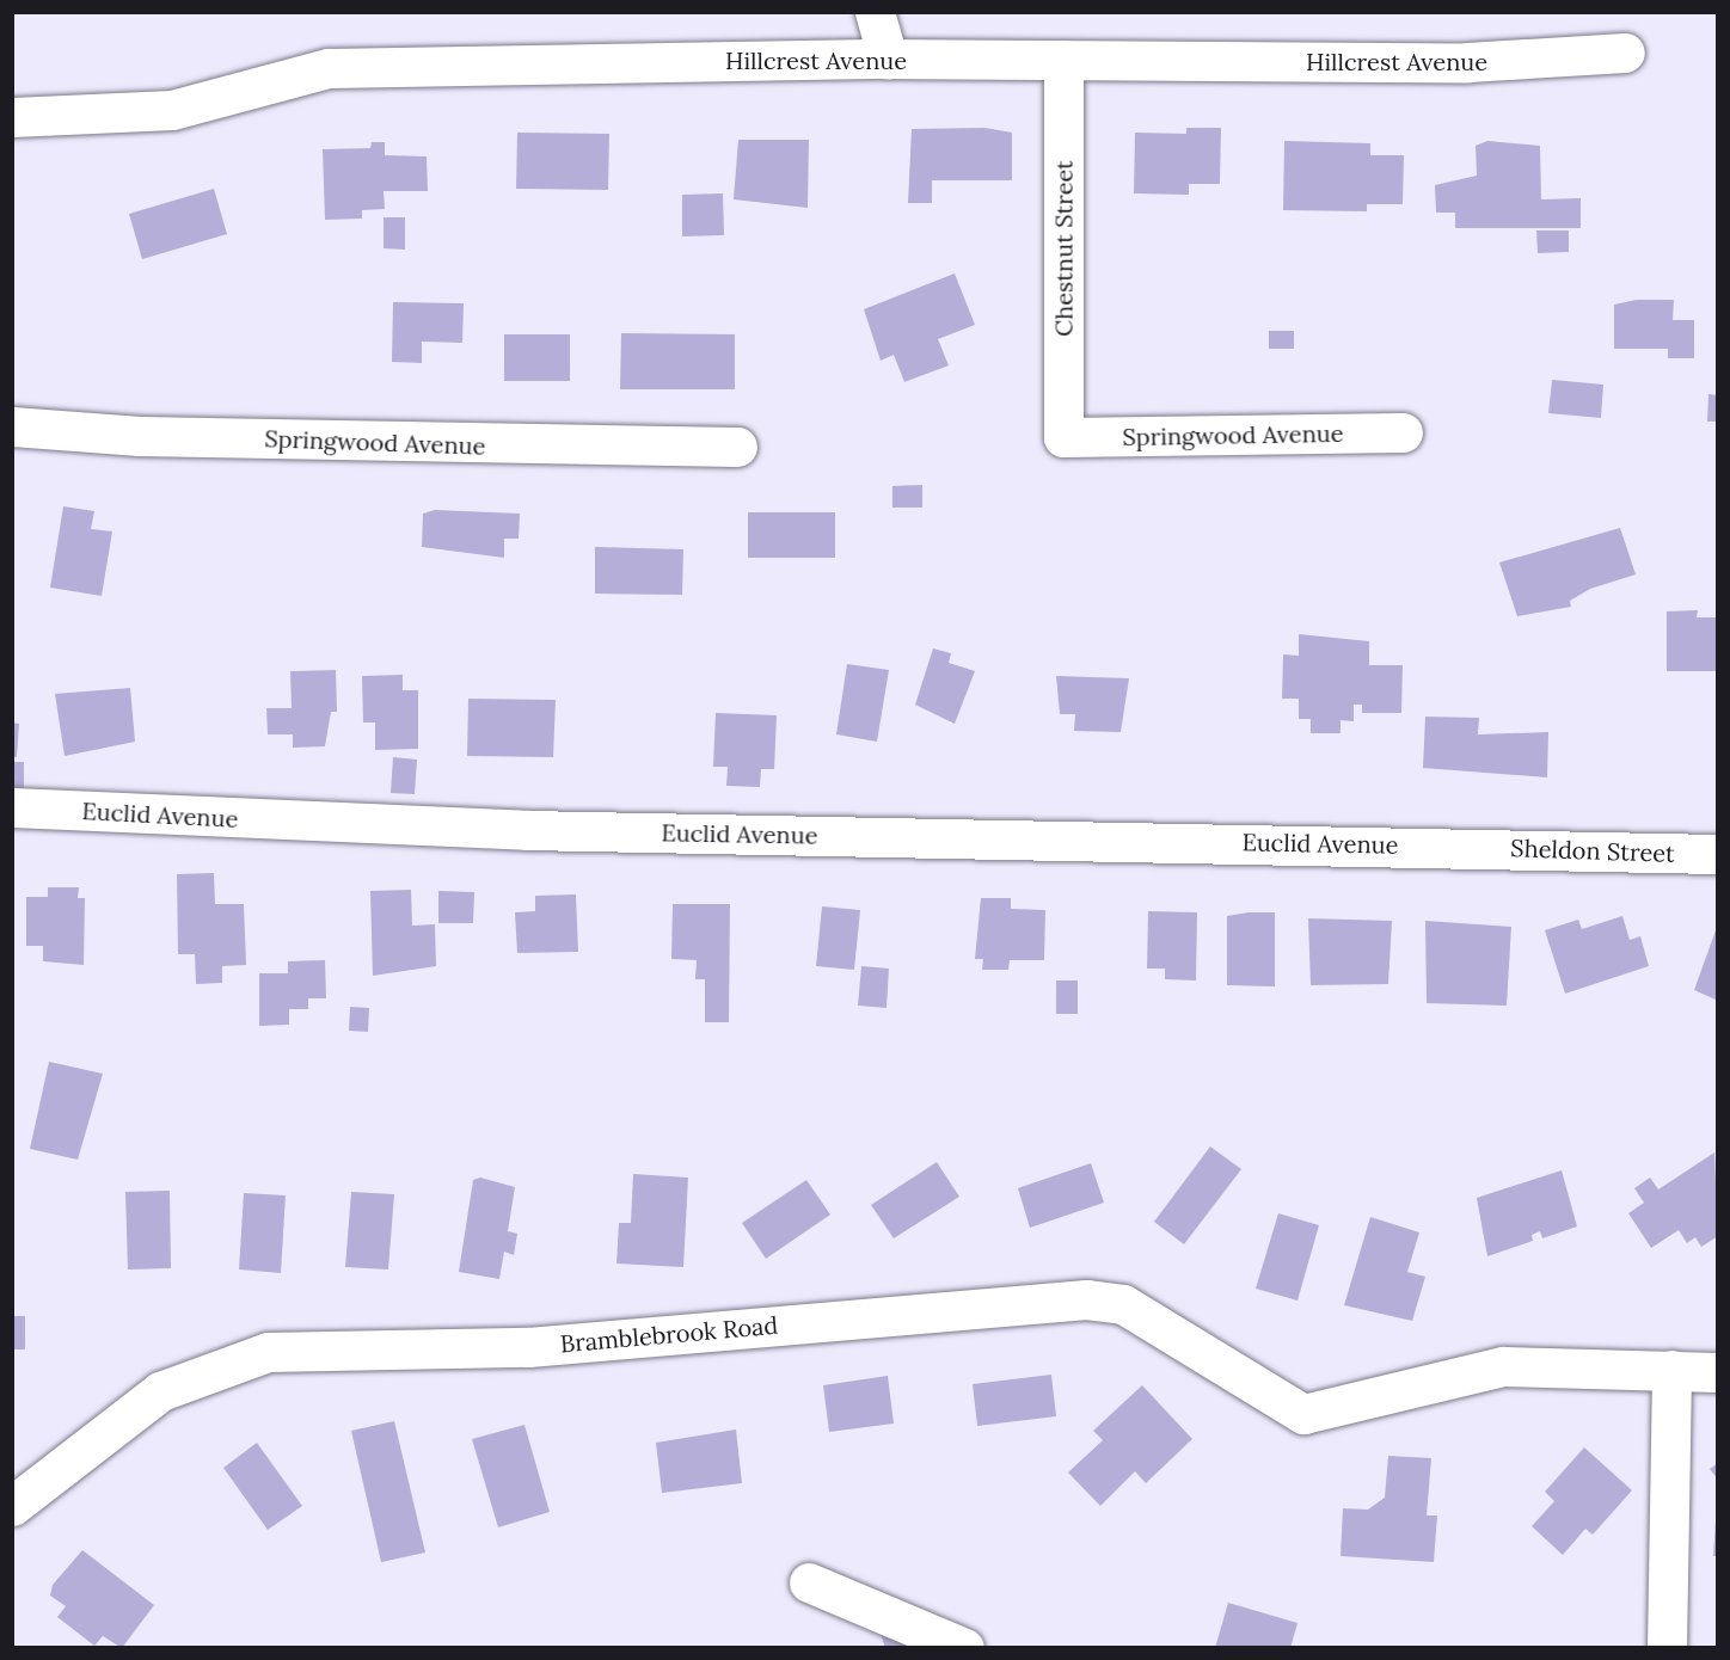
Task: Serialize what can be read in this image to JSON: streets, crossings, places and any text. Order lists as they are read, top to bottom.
{
  "streets": {
    "street": [
      "Hillcrest Avenue",
      "Chestnut Street",
      "Springwood Avenue",
      "Euclid Avenue",
      "Sheldon Street",
      "Bramblebrook Road"
    ]
  },
  "crossings": [
    ["Hillcrest Avenue", "Chestnut Street"],
    ["Chestnut Street", "Springwood Avenue"],
    ["Euclid Avenue", "Sheldon Street"]
  ]
}
